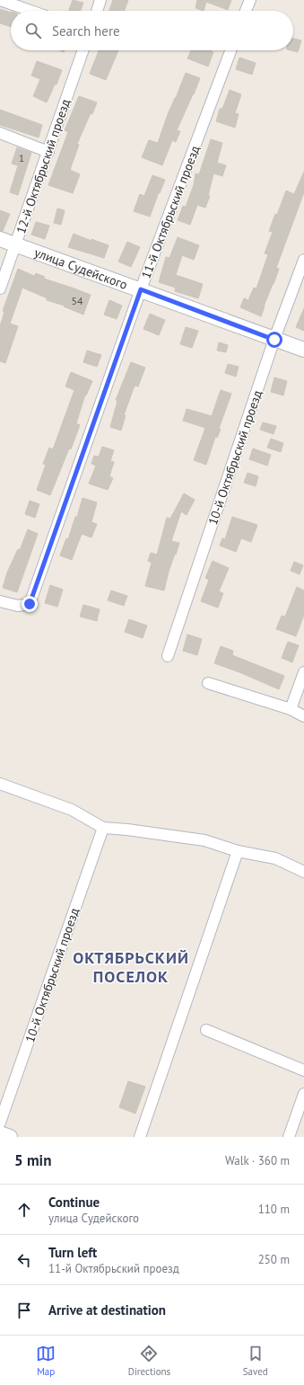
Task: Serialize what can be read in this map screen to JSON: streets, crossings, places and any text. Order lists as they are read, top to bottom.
{
  "streets": {
    "street": [
      "12-й Октябрьский проезд",
      "11-й Октябрьский проезд",
      "улица Судейского",
      "10-й Октябрьский проезд"
    ]
  },
  "crossings": [
    ["12-й Октябрьский проезд", "улица Судейского"],
    ["11-й Октябрьский проезд", "улица Судейского"],
    ["улица Судейского", "10-й Октябрьский проезд"]
  ],
  "districts": ["ОКТЯБРЬСКИЙ ПОСЕЛОК"],
  "house_numbers": ["1", "54"],
  "page": {
    "search": "Search here",
    "heading": ["5 min", "Walk · 360 m"],
    "list": [
      ["Continue", "улица Судейского", "110 m"],
      ["Turn left", "11-й Октябрьский проезд", "250 m"],
      "Arrive at destination"
    ],
    "nav": ["Map", "Directions", "Saved"]
  }
}
